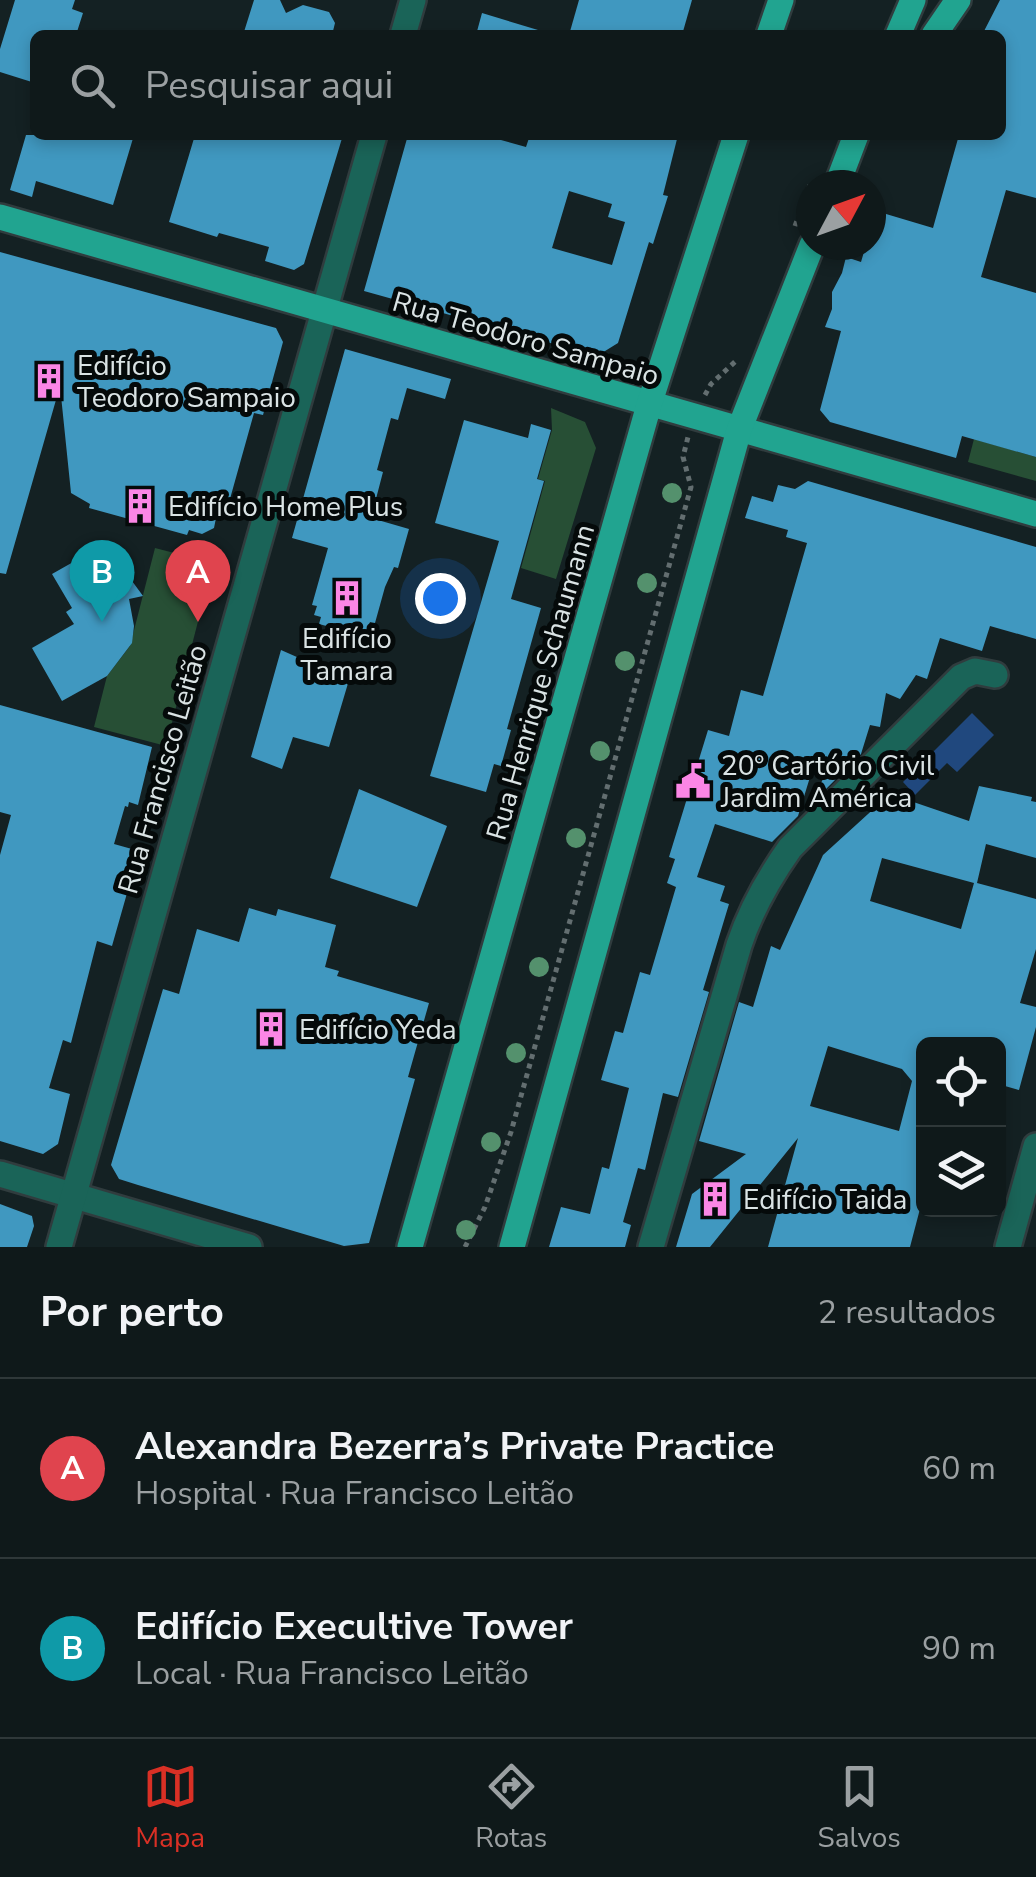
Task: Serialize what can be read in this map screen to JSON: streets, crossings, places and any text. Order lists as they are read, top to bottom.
{
  "streets": {
    "main road": ["Rua Teodoro Sampaio", "Rua Henrique Schaumann"],
    "street": ["Rua Francisco Leitão"]
  },
  "crossings": [
    ["Rua Teodoro Sampaio", "Rua Henrique Schaumann"],
    ["Rua Teodoro Sampaio", "Rua Francisco Leitão"]
  ],
  "places": {
    "building": [
      "Edifício Teodoro Sampaio",
      "Edifício Home Plus",
      "Edifício Tamara",
      "Edifício Yeda",
      "Edifício Taida"
    ],
    "public building": ["20º Cartório Civil Jardim América"]
  },
  "north": "top right",
  "page": {
    "search": "Pesquisar aqui",
    "pins": ["A", "B"],
    "heading": ["Por perto", "2 resultados"],
    "list": [
      {
        "mark": "A",
        "name": "Alexandra Bezerra’s Private Practice",
        "note": "Hospital · Rua Francisco Leitão",
        "value": "60 m"
      },
      {
        "mark": "B",
        "name": "Edifício Execultive Tower",
        "note": "Local · Rua Francisco Leitão",
        "value": "90 m"
      }
    ],
    "nav": ["Mapa", "Rotas", "Salvos"]
  }
}
